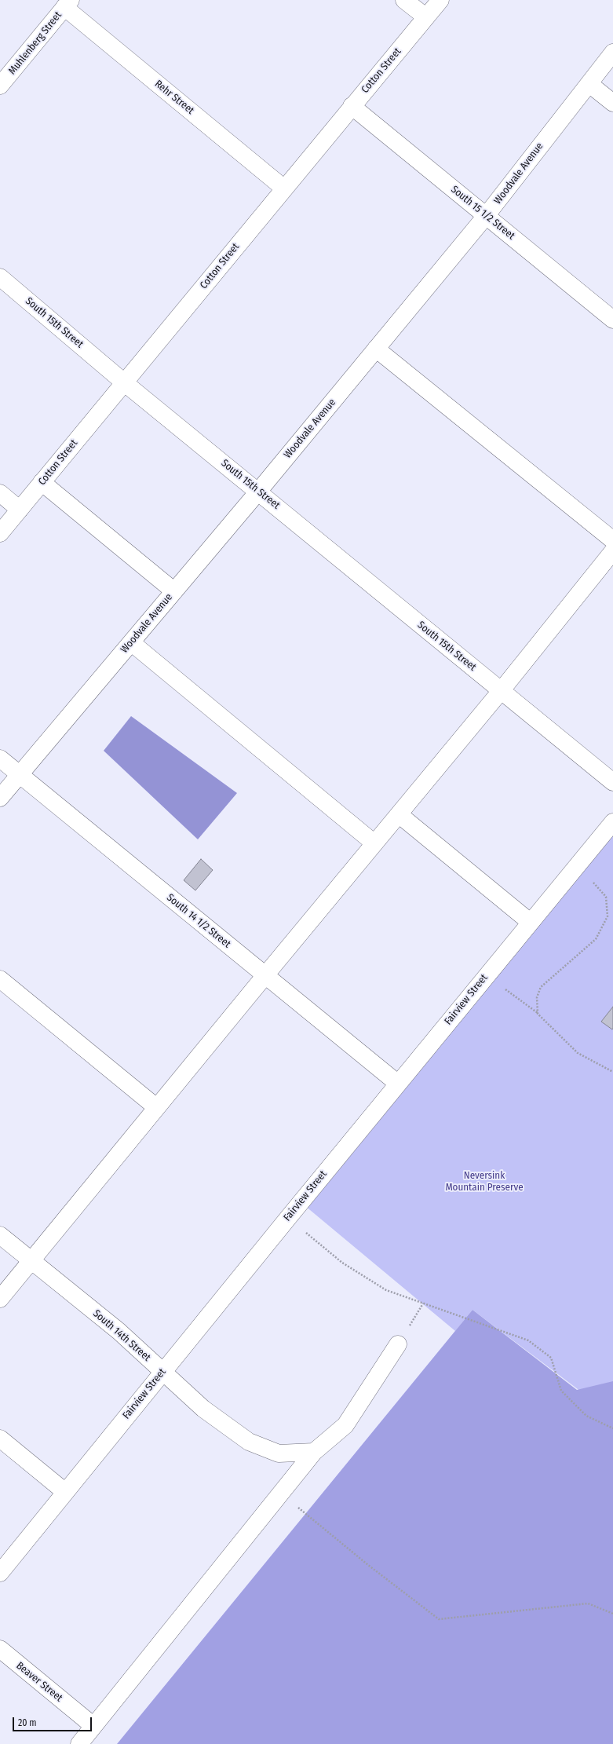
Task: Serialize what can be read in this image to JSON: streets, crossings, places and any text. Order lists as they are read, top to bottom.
{
  "streets": {
    "street": [
      "Muhlenberg Street",
      "Cotton Street",
      "Rehr Street",
      "Woodvale Avenue",
      "South 15 1/2 Street",
      "South 15th Street",
      "South 14 1/2 Street",
      "Fairview Street",
      "South 14th Street",
      "Beaver Street"
    ]
  },
  "crossings": [
    ["Muhlenberg Street", "Rehr Street"],
    ["Cotton Street", "Rehr Street"],
    ["Cotton Street", "South 15 1/2 Street"],
    ["Cotton Street", "South 15th Street"],
    ["Woodvale Avenue", "South 15 1/2 Street"],
    ["Woodvale Avenue", "South 15th Street"],
    ["Woodvale Avenue", "South 14 1/2 Street"],
    ["South 14 1/2 Street", "Fairview Street"],
    ["Fairview Street", "South 14th Street"]
  ],
  "parks": ["Neversink Mountain Preserve"],
  "scale_bar": "20 m"
}
